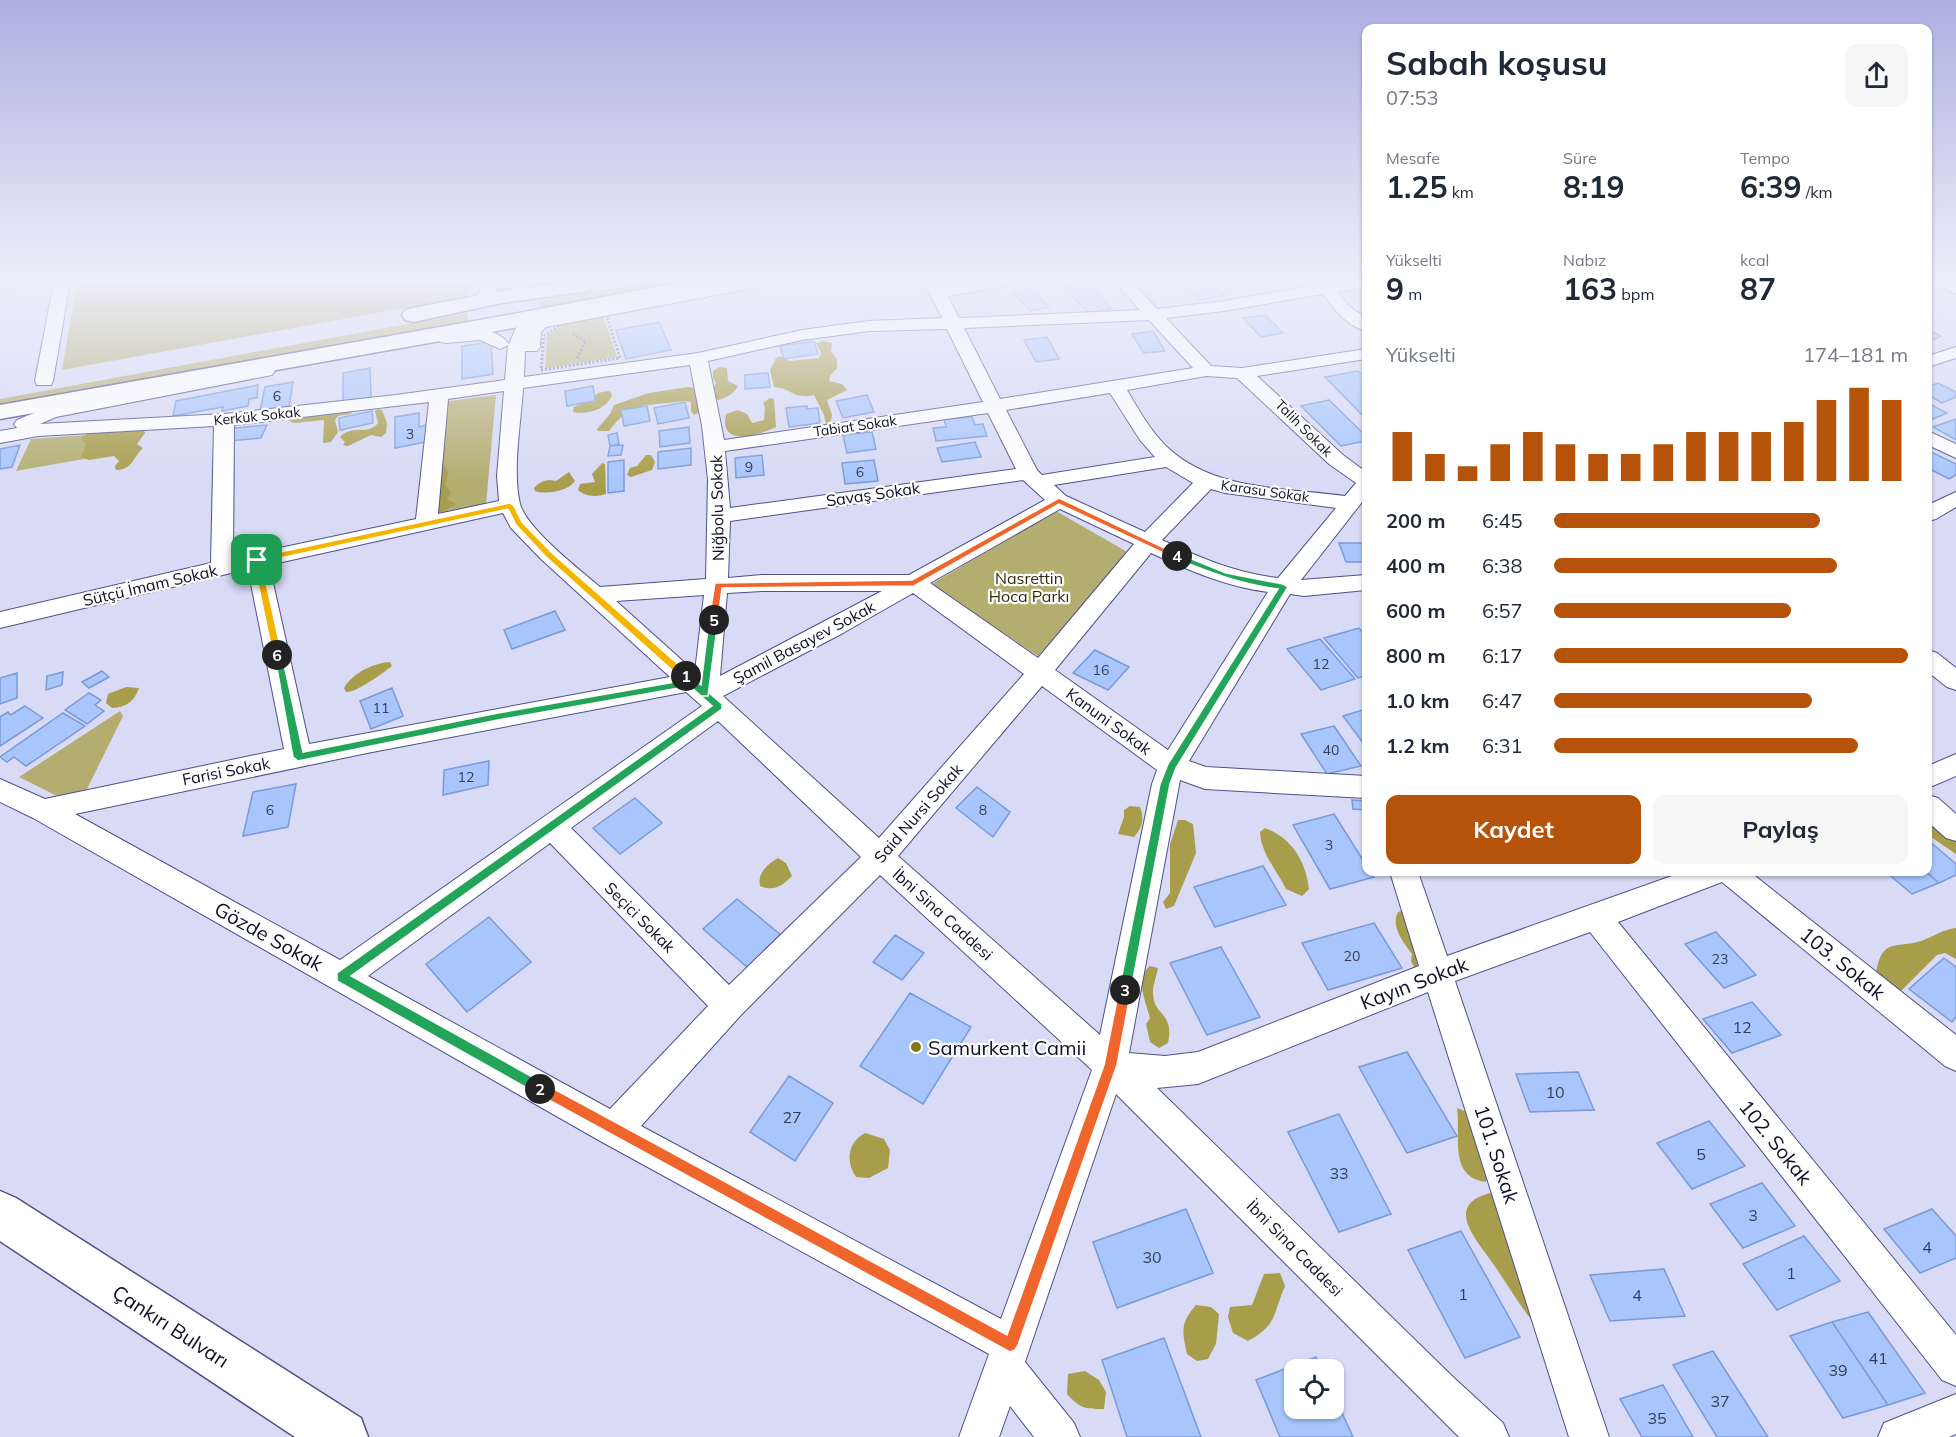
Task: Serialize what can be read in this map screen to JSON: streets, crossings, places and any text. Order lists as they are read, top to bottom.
{
  "streets": {
    "main road": ["Çankırı Bulvarı"],
    "street": [
      "Kerkük Sokak",
      "Tabiat Sokak",
      "Talih Sokak",
      "Karasu Sokak",
      "Savaş Sokak",
      "Niğbolu Sokak",
      "Sütçü İmam Sokak",
      "Şamil Basayev Sokak",
      "Kanuni Sokak",
      "Farisi Sokak",
      "Said Nursi Sokak",
      "İbni Sina Caddesi",
      "Seçici Sokak",
      "Gözde Sokak",
      "103. Sokak",
      "Kayın Sokak",
      "102. Sokak",
      "101. Sokak"
    ]
  },
  "crossings": [
    ["Kerkük Sokak", "Niğbolu Sokak"],
    ["Kerkük Sokak", "İbni Sina Caddesi"],
    ["Tabiat Sokak", "Talih Sokak"],
    ["Tabiat Sokak", "Karasu Sokak"],
    ["Tabiat Sokak", "Niğbolu Sokak"],
    ["Karasu Sokak", "Savaş Sokak"],
    ["Karasu Sokak", "Said Nursi Sokak"],
    ["Savaş Sokak", "Niğbolu Sokak"],
    ["Niğbolu Sokak", "Şamil Basayev Sokak"],
    ["Niğbolu Sokak", "Farisi Sokak"],
    ["Niğbolu Sokak", "İbni Sina Caddesi"],
    ["Sütçü İmam Sokak", "İbni Sina Caddesi"],
    ["Şamil Basayev Sokak", "Kanuni Sokak"],
    ["Şamil Basayev Sokak", "Farisi Sokak"],
    ["Şamil Basayev Sokak", "İbni Sina Caddesi"],
    ["Şamil Basayev Sokak", "Seçici Sokak"],
    ["Şamil Basayev Sokak", "Gözde Sokak"],
    ["Kanuni Sokak", "Said Nursi Sokak"],
    ["Farisi Sokak", "İbni Sina Caddesi"],
    ["Farisi Sokak", "Gözde Sokak"],
    ["Said Nursi Sokak", "İbni Sina Caddesi"],
    ["Said Nursi Sokak", "Seçici Sokak"],
    ["Said Nursi Sokak", "Gözde Sokak"],
    ["İbni Sina Caddesi", "Kayın Sokak"],
    ["Kayın Sokak", "102. Sokak"],
    ["Kayın Sokak", "101. Sokak"]
  ],
  "parks": ["Nasrettin Hoca Parkı"],
  "places": ["Samurkent Camii"],
  "house_numbers": [
    "6",
    "3",
    "9",
    "6",
    "12",
    "16",
    "11",
    "40",
    "12",
    "6",
    "8",
    "3",
    "20",
    "23",
    "12",
    "10",
    "27",
    "5",
    "33",
    "3",
    "4",
    "30",
    "1",
    "1",
    "4",
    "41",
    "39",
    "37",
    "35"
  ],
  "page": {
    "heading": ["Sabah koşusu", "07:53"],
    "stats": [
      ["Mesafe", "1.25 km"],
      ["Süre", "8:19"],
      ["Tempo", "6:39 /km"],
      ["Yükselti", "9 m"],
      ["Nabız", "163 bpm"],
      ["kcal", "87"]
    ],
    "chart": ["Yükselti", "174–181 m"],
    "list": [
      {
        "name": "200 m",
        "note": "6:45"
      },
      {
        "name": "400 m",
        "note": "6:38"
      },
      {
        "name": "600 m",
        "note": "6:57"
      },
      {
        "name": "800 m",
        "note": "6:17"
      },
      {
        "name": "1.0 km",
        "note": "6:47"
      },
      {
        "name": "1.2 km",
        "note": "6:31"
      }
    ],
    "pins": [
      "4",
      "5",
      "6",
      "1",
      "3",
      "2"
    ],
    "buttons": ["Kaydet", "Paylaş"]
  }
}
